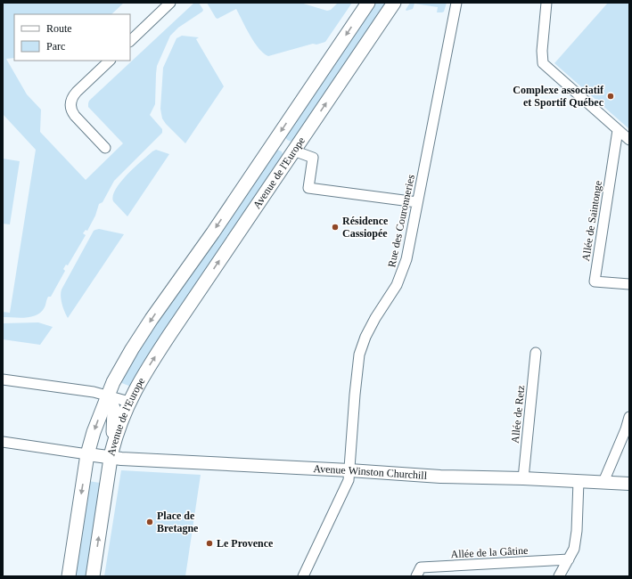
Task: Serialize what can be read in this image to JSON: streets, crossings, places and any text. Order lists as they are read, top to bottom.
{
  "streets": {
    "main road": ["Avenue de l'Europe"],
    "street": [
      "Rue des Couronneries",
      "Allée de Saintonge",
      "Allée de Retz",
      "Avenue Winston Churchill",
      "Allée de la Gâtine"
    ]
  },
  "crossings": [
    ["Avenue de l'Europe", "Avenue Winston Churchill"],
    ["Rue des Couronneries", "Avenue Winston Churchill"],
    ["Allée de Retz", "Avenue Winston Churchill"]
  ],
  "places": [
    "Complexe associatif et Sportif Québec",
    "Résidence Cassiopée",
    "Place de Bretagne",
    "Le Provence"
  ],
  "legend": ["Route", "Parc"]
}
